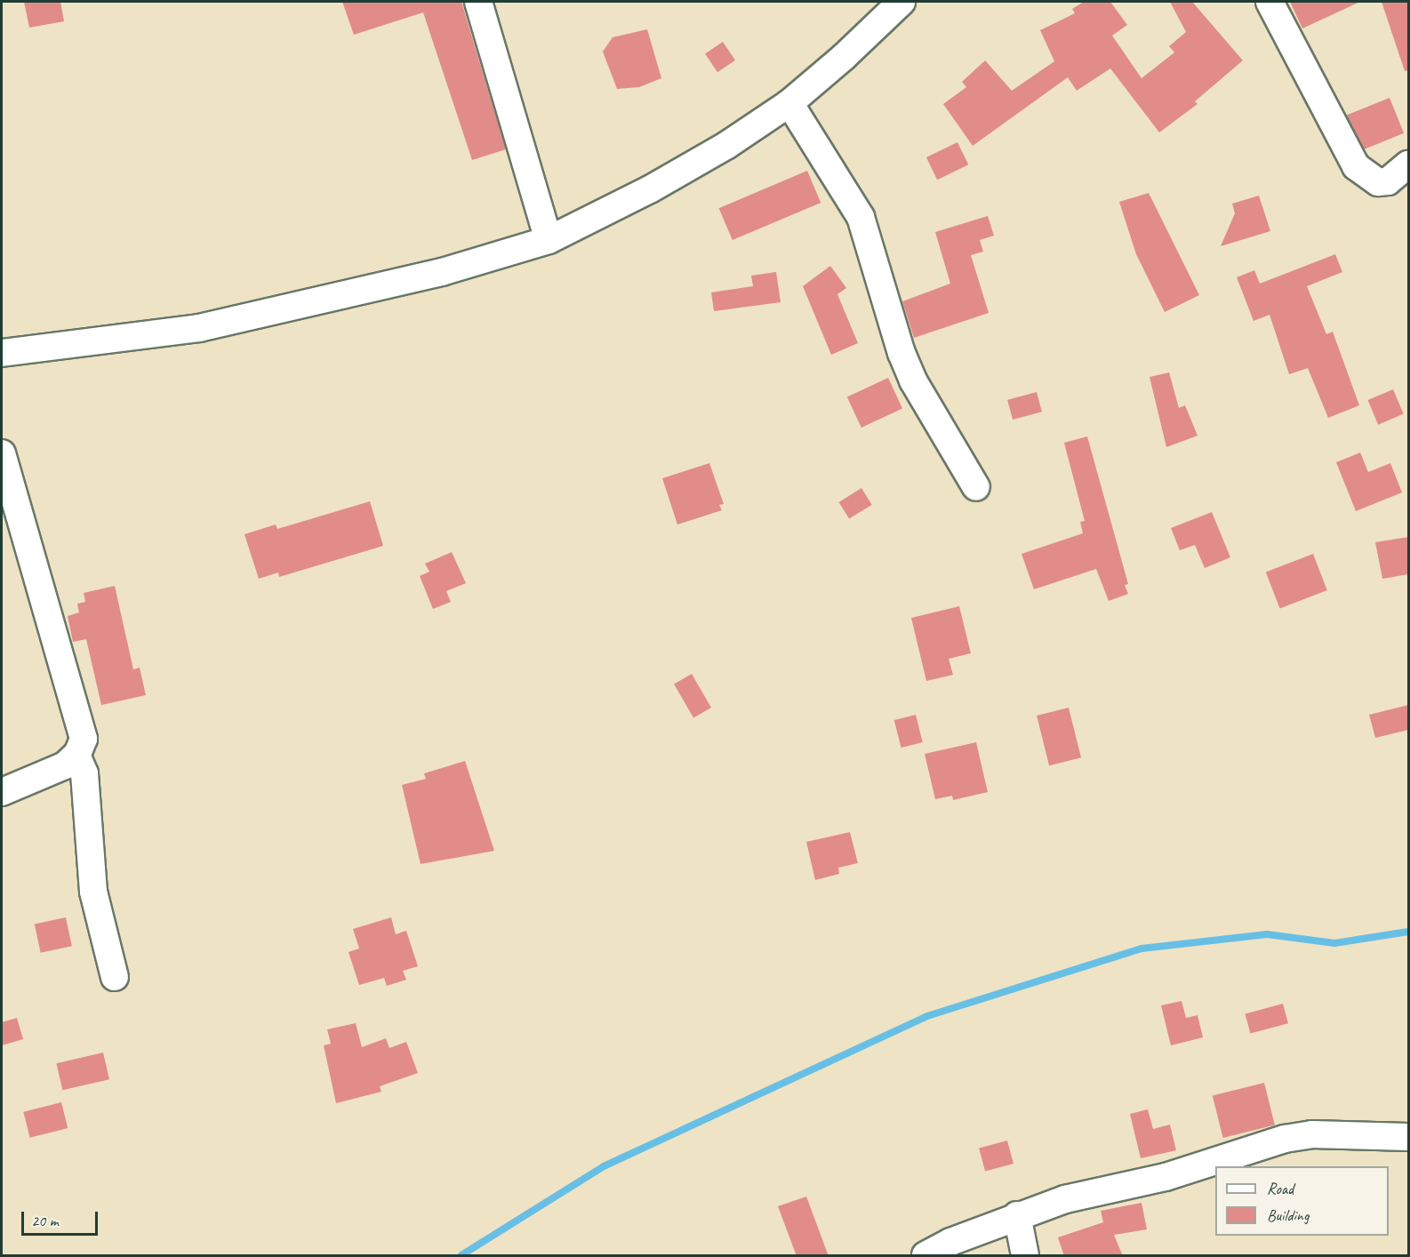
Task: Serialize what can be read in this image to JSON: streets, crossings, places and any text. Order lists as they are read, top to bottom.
{
  "legend": ["Road", "Building"],
  "scale_bar": "20 m"
}
